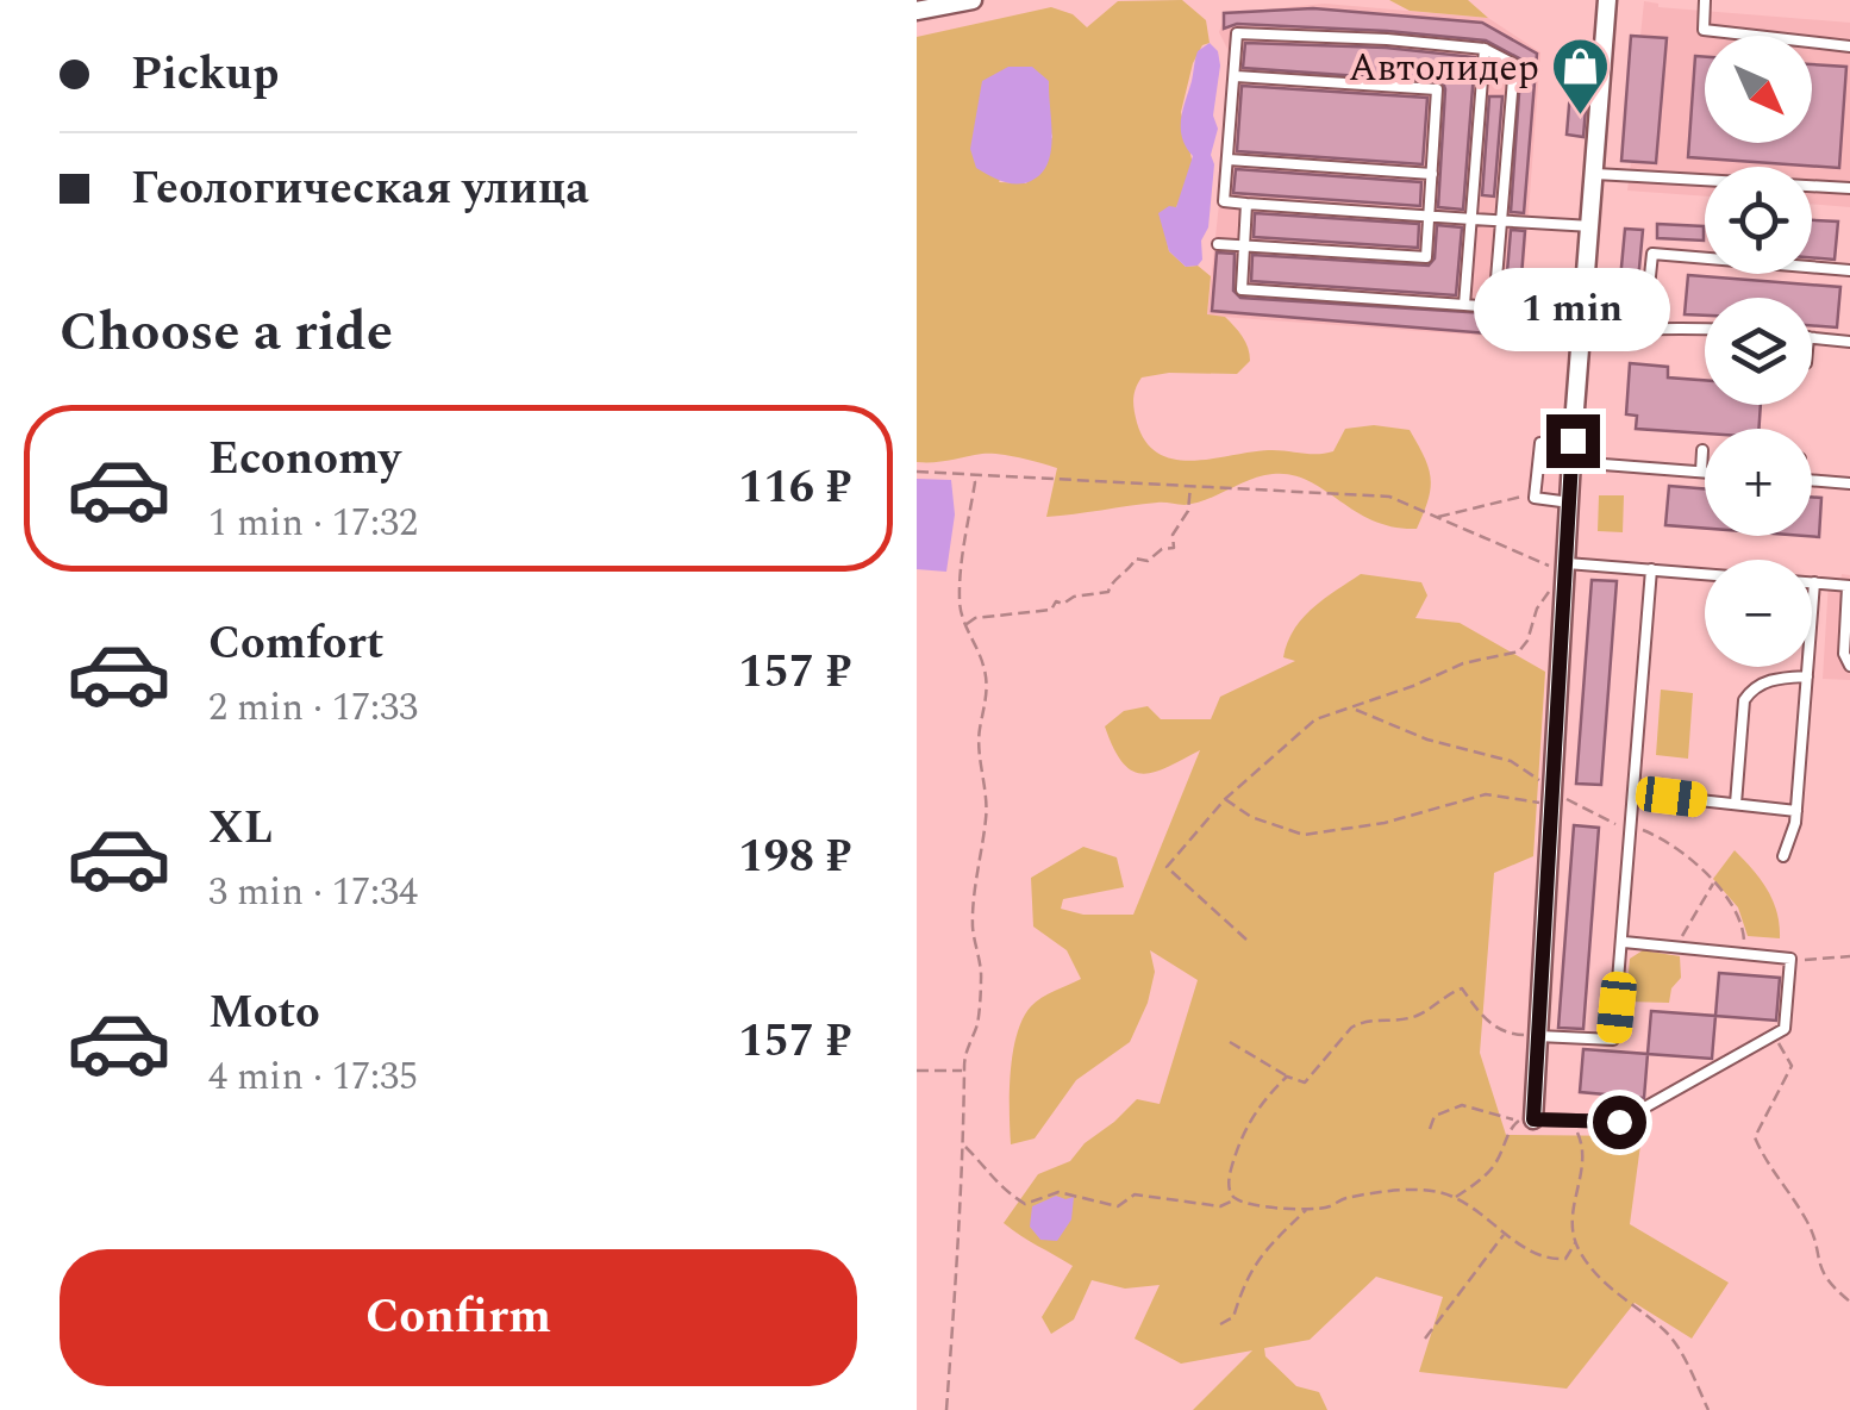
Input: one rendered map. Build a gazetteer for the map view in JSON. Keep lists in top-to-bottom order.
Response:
{
  "places": {
    "shop": ["Автолидер"]
  },
  "north": "bottom right",
  "page": {
    "banner": ["Pickup", "Геологическая улица"],
    "map_buttons": ["+", "−"],
    "heading": "Choose a ride",
    "bubble": "1 min",
    "list": [
      {
        "name": "Economy",
        "note": "1 min · 17:32",
        "value": "116 ₽"
      },
      {
        "name": "Comfort",
        "note": "2 min · 17:33",
        "value": "157 ₽"
      },
      {
        "name": "XL",
        "note": "3 min · 17:34",
        "value": "198 ₽"
      },
      {
        "name": "Moto",
        "note": "4 min · 17:35",
        "value": "157 ₽"
      }
    ],
    "buttons": "Confirm"
  }
}
